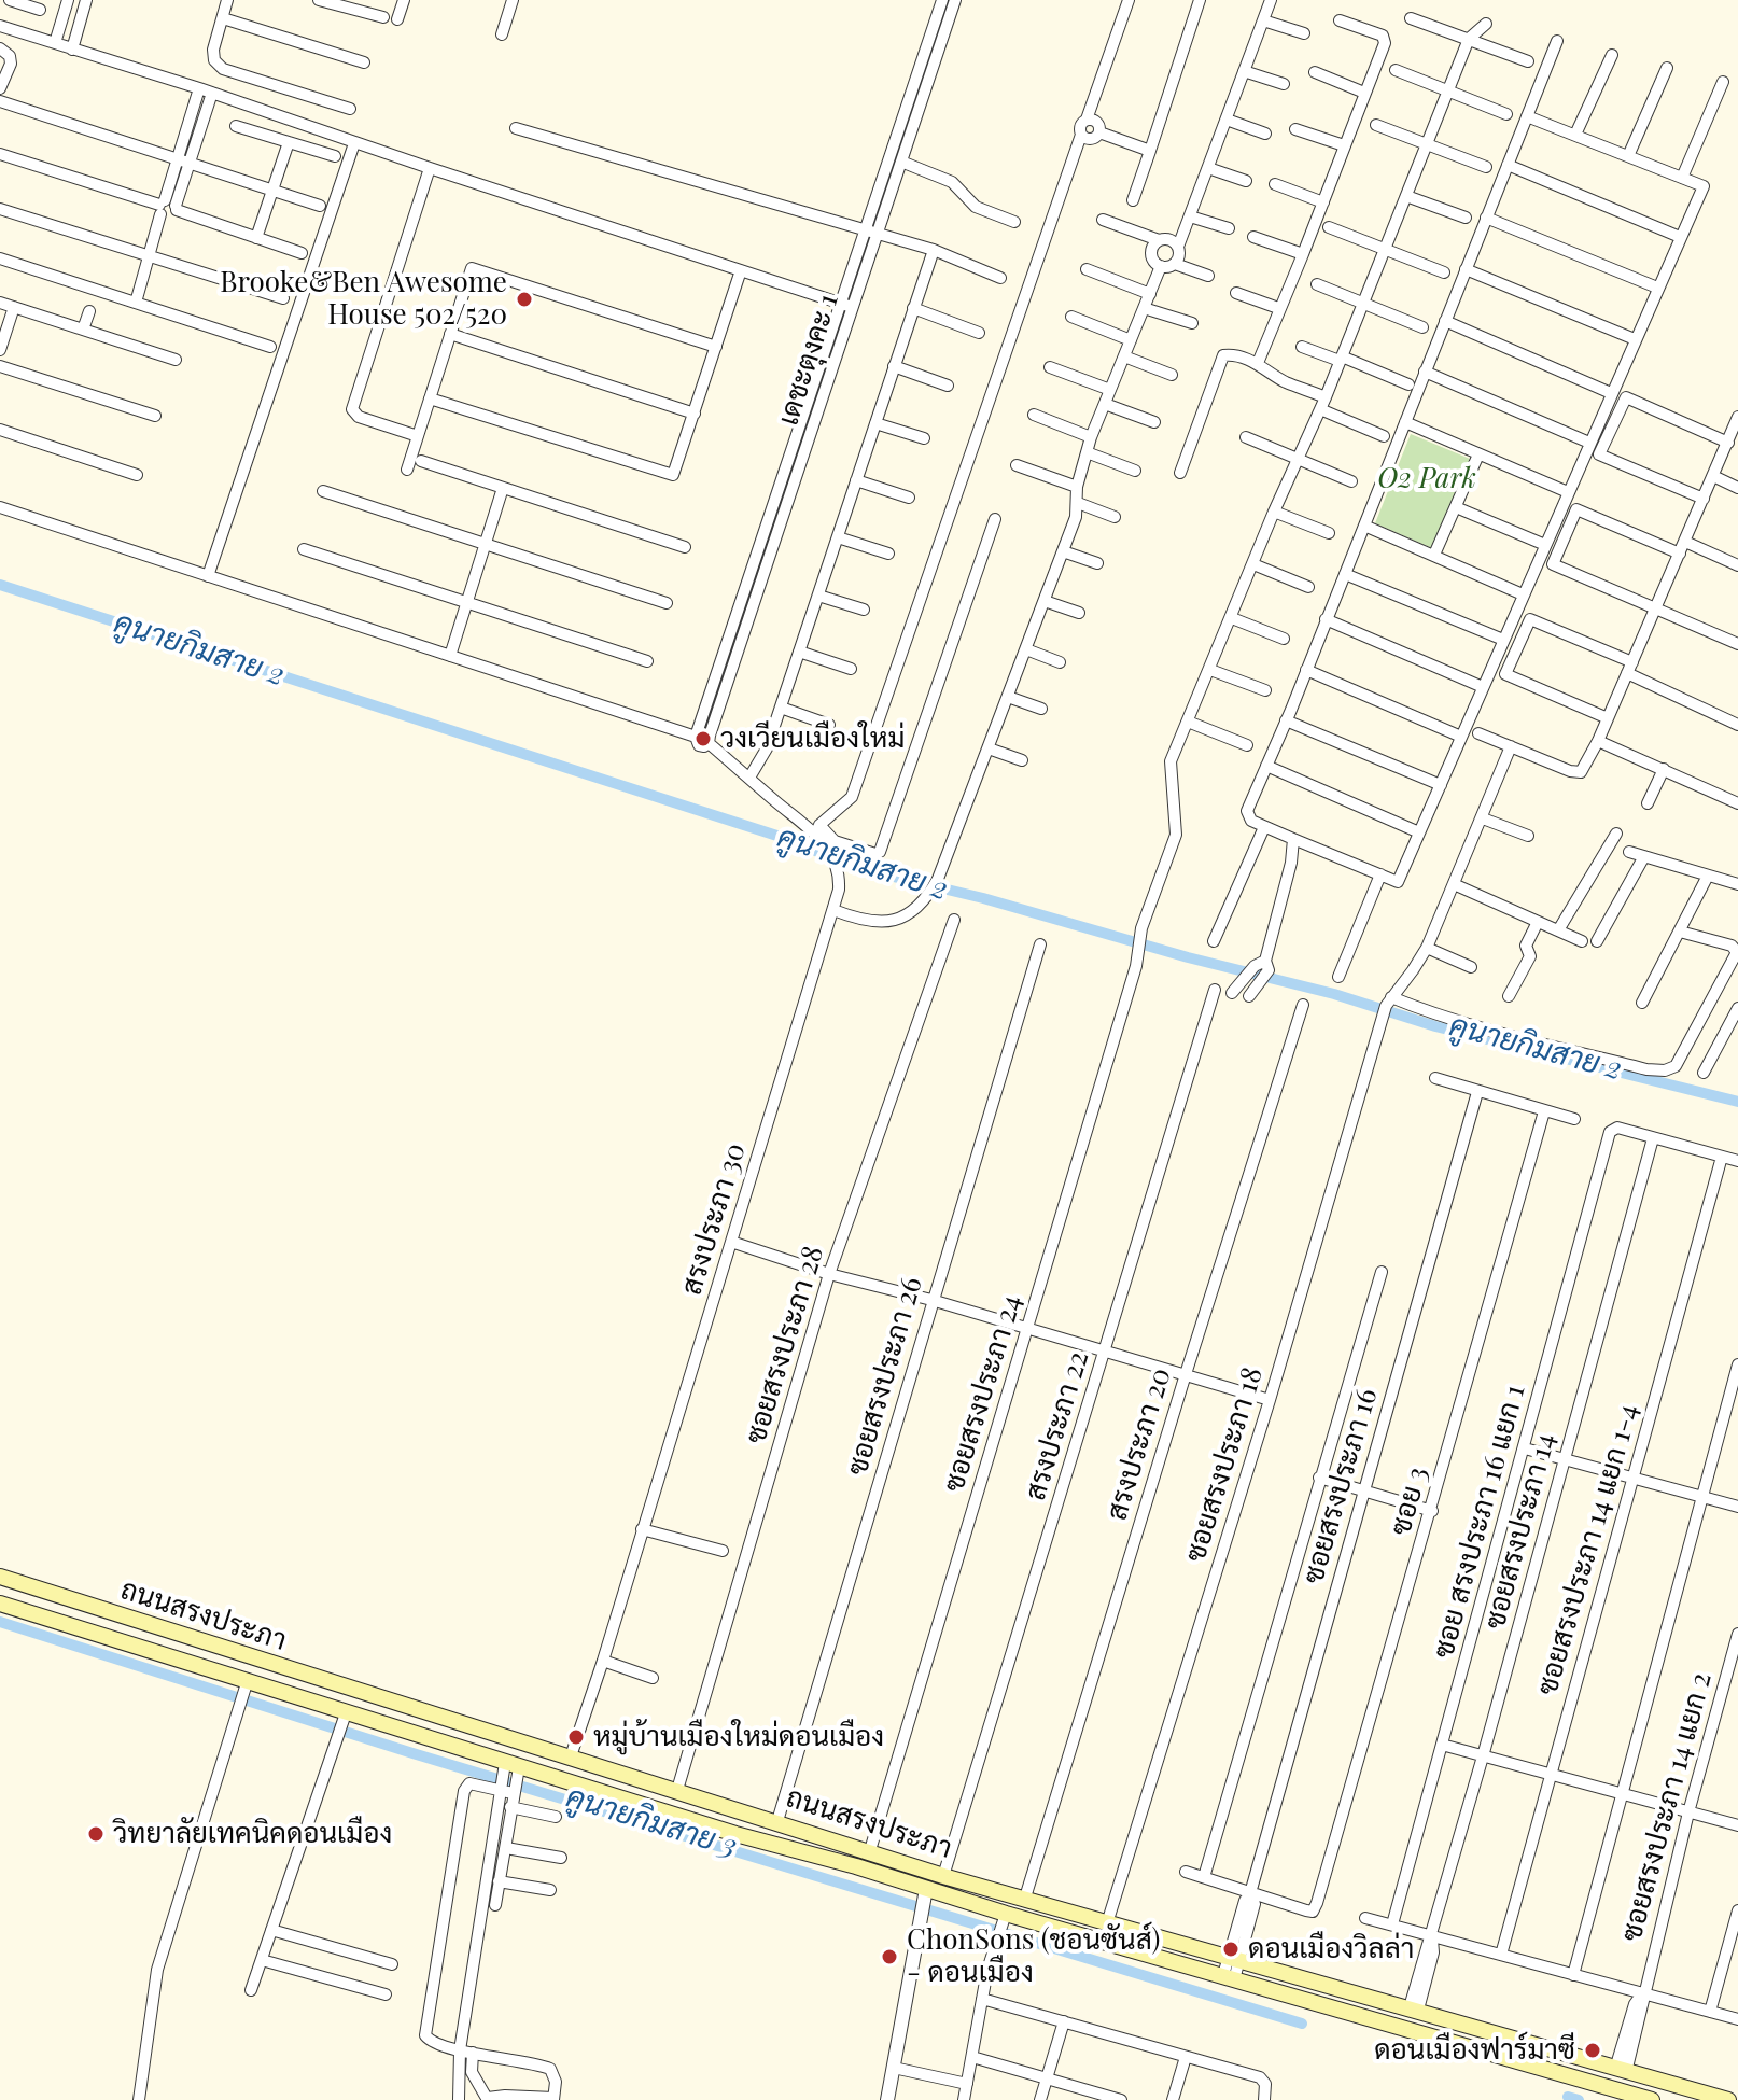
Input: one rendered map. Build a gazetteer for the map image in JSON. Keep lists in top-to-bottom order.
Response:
{
  "streets": {
    "main road": ["ถนนสรงประภา"],
    "street": [
      "เดชะตุงคะ 1",
      "สรงประภา 30",
      "ซอยสรงประภา 28",
      "ซอยสรงประภา 26",
      "ซอยสรงประภา 24",
      "สรงประภา 22",
      "สรงประภา 20",
      "ซอยสรงประภา 18",
      "ซอยสรงประภา 16",
      "ซอย 3",
      "ซอย สรงประภา 16 แยก 1",
      "ซอยสรงประภา 14",
      "ซอยสรงประภา 14 แยก 1-4",
      "ซอยสรงประภา 14 แยก 2"
    ]
  },
  "crossings": [
    ["เดชะตุงคะ 1", "สรงประภา 30"],
    ["สรงประภา 30", "ถนนสรงประภา"],
    ["ซอยสรงประภา 28", "ถนนสรงประภา"],
    ["ซอยสรงประภา 26", "ถนนสรงประภา"],
    ["ซอยสรงประภา 24", "ถนนสรงประภา"],
    ["สรงประภา 22", "ถนนสรงประภา"],
    ["สรงประภา 20", "ถนนสรงประภา"],
    ["ซอยสรงประภา 18", "ถนนสรงประภา"],
    ["ซอยสรงประภา 16", "ซอย 3"],
    ["ซอยสรงประภา 16", "ถนนสรงประภา"],
    ["ซอย สรงประภา 16 แยก 1", "ซอยสรงประภา 14"],
    ["ซอยสรงประภา 14", "ถนนสรงประภา"],
    ["ถนนสรงประภา", "ซอยสรงประภา 14 แยก 2"]
  ],
  "water": ["คูนายกิมสาย 2", "คูนายกิมสาย 3"],
  "parks": ["O2 Park"],
  "places": [
    "Brooke&Ben Awesome House 502/520",
    "วงเวียนเมืองใหม่",
    "หมู่บ้านเมืองใหม่ดอนเมือง",
    "วิทยาลัยเทคนิคดอนเมือง",
    "ดอนเมืองวิลล่า",
    "ChonSons (ชอนซันส์) - ดอนเมือง",
    "ดอนเมืองฟาร์มาซี"
  ]
}
